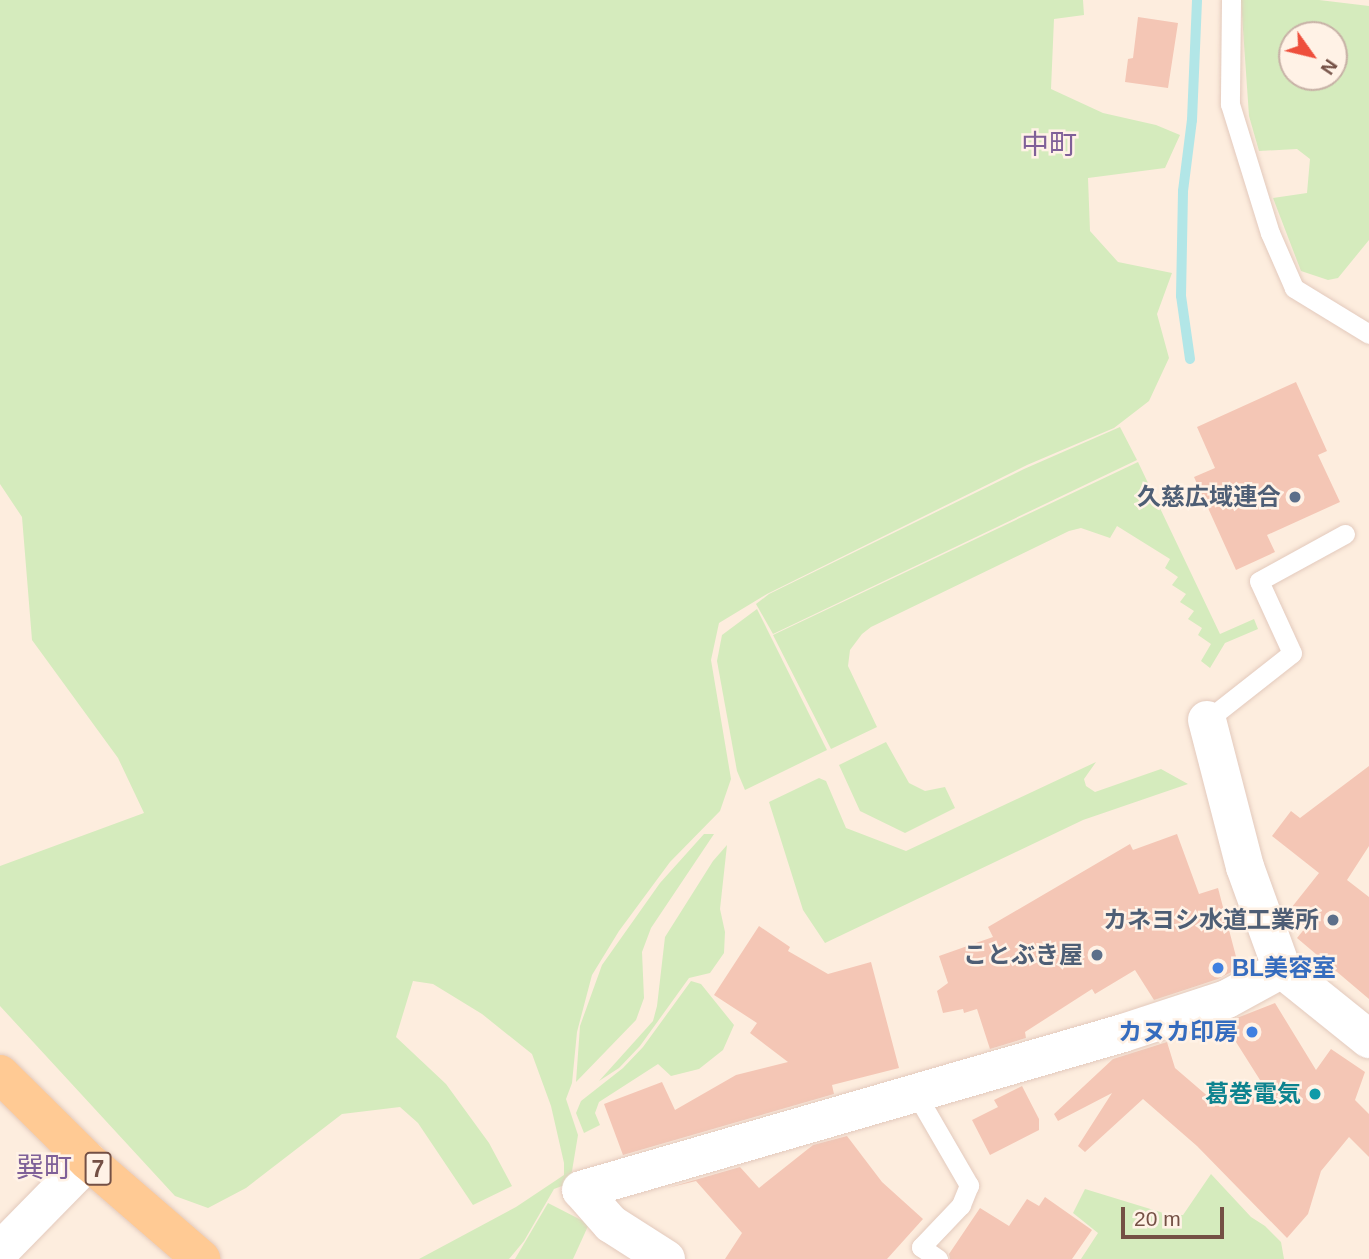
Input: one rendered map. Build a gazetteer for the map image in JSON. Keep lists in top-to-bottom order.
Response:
{
  "streets": {
    "main road": ["7"]
  },
  "districts": ["中町", "巽町"],
  "places": [
    "久慈広域連合",
    "カネヨシ水道工業所",
    "ことぶき屋",
    "BL美容室",
    "カヌカ印房",
    "葛巻電気"
  ],
  "scale_bar": "20 m",
  "north": "bottom right"
}
